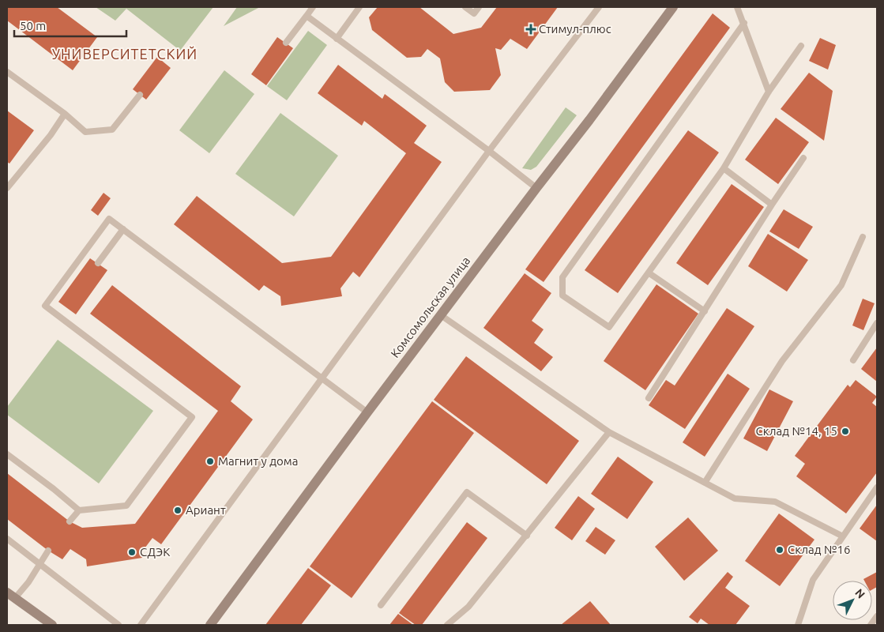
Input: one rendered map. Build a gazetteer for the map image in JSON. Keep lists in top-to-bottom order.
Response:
{
  "streets": {
    "main road": ["Комсомольская улица"]
  },
  "districts": ["УНИВЕРСИТЕТСКИЙ"],
  "places": {
    "health": ["Стимул-плюс"],
    "other": [
      "Склад №14, 15",
      "Магнит у дома",
      "Ариант",
      "Склад №16",
      "СДЭК"
    ]
  },
  "scale_bar": "50 m",
  "north": "top right"
}
